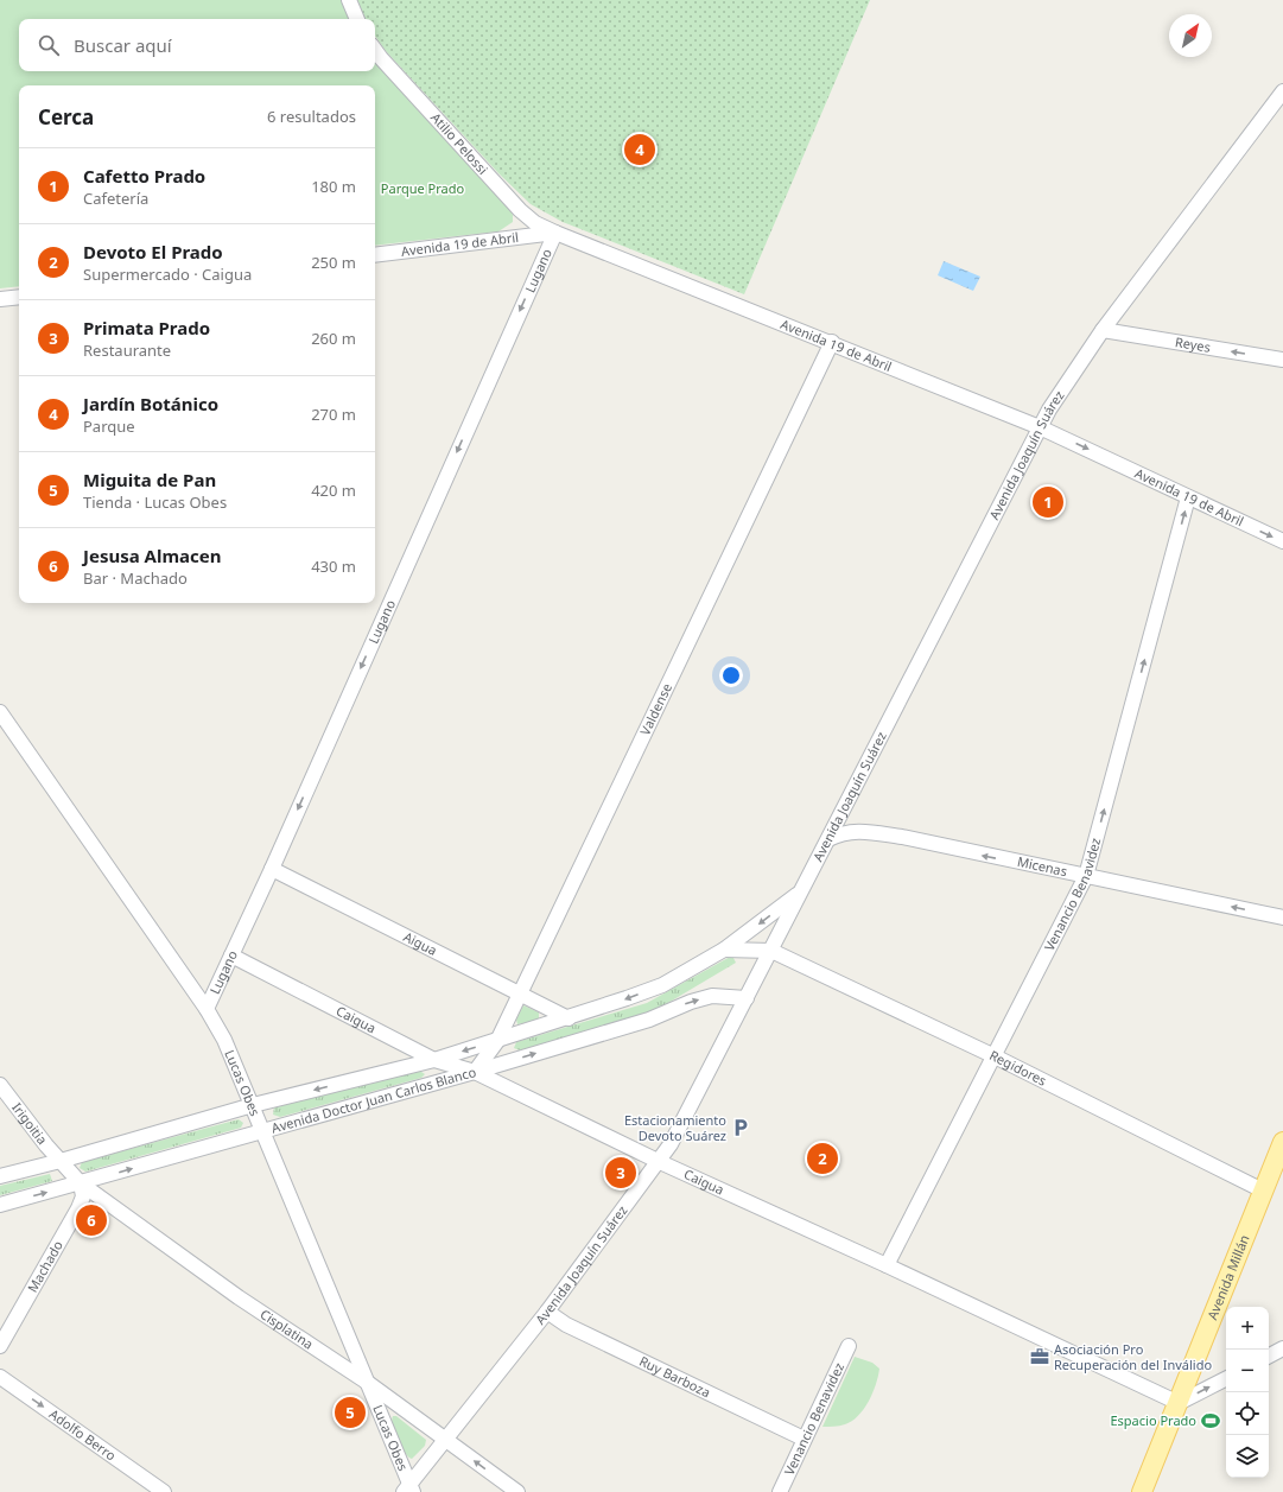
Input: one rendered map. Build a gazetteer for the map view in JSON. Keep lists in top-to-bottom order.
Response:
{
  "streets": {
    "main road": ["Avenida Millán"],
    "street": [
      "Atilio Pelossi",
      "Avenida 19 de Abril",
      "Lugano",
      "Reyes",
      "Avenida Joaquín Suárez",
      "Valdense",
      "Micenas",
      "Venancio Benavidez",
      "Aigua",
      "Caigua",
      "Regidores",
      "Lucas Obes",
      "Avenida Doctor Juan Carlos Blanco",
      "Irigoitia",
      "Machado",
      "Cisplatina",
      "Ruy Barboza",
      "Adolfo Berro"
    ]
  },
  "crossings": [
    ["Atilio Pelossi", "Avenida 19 de Abril"],
    ["Atilio Pelossi", "Lugano"],
    ["Avenida 19 de Abril", "Lugano"],
    ["Avenida 19 de Abril", "Avenida Joaquín Suárez"],
    ["Avenida 19 de Abril", "Valdense"],
    ["Avenida 19 de Abril", "Venancio Benavidez"],
    ["Lugano", "Aigua"],
    ["Lugano", "Caigua"],
    ["Lugano", "Lucas Obes"],
    ["Reyes", "Avenida Joaquín Suárez"],
    ["Avenida Joaquín Suárez", "Micenas"],
    ["Avenida Joaquín Suárez", "Caigua"],
    ["Avenida Joaquín Suárez", "Regidores"],
    ["Avenida Joaquín Suárez", "Lucas Obes"],
    ["Avenida Joaquín Suárez", "Avenida Doctor Juan Carlos Blanco"],
    ["Avenida Joaquín Suárez", "Cisplatina"],
    ["Avenida Joaquín Suárez", "Ruy Barboza"],
    ["Valdense", "Aigua"],
    ["Valdense", "Caigua"],
    ["Valdense", "Avenida Doctor Juan Carlos Blanco"],
    ["Micenas", "Venancio Benavidez"],
    ["Venancio Benavidez", "Caigua"],
    ["Venancio Benavidez", "Regidores"],
    ["Venancio Benavidez", "Ruy Barboza"],
    ["Aigua", "Avenida Doctor Juan Carlos Blanco"],
    ["Caigua", "Avenida Doctor Juan Carlos Blanco"],
    ["Caigua", "Avenida Millán"],
    ["Regidores", "Avenida Millán"],
    ["Lucas Obes", "Avenida Doctor Juan Carlos Blanco"],
    ["Lucas Obes", "Cisplatina"],
    ["Avenida Doctor Juan Carlos Blanco", "Irigoitia"],
    ["Avenida Doctor Juan Carlos Blanco", "Machado"],
    ["Avenida Doctor Juan Carlos Blanco", "Cisplatina"],
    ["Irigoitia", "Cisplatina"],
    ["Machado", "Cisplatina"]
  ],
  "one_way": [
    "Lugano",
    "Reyes",
    "Micenas",
    "Venancio Benavidez",
    "Adolfo Berro"
  ],
  "parks": ["Parque Prado"],
  "places": {
    "parking": ["Estacionamiento Devoto Suárez"],
    "office": ["Asociación Pro Recuperación del Inválido"],
    "sports": ["Espacio Prado"]
  },
  "north": "top right",
  "page": {
    "search": "Buscar aquí",
    "heading": ["Cerca", "6 resultados"],
    "pins": [
      "4",
      "1",
      "2",
      "3",
      "6",
      "5"
    ],
    "list": [
      {
        "mark": "1",
        "name": "Cafetto Prado",
        "note": "Cafetería",
        "value": "180 m"
      },
      {
        "mark": "2",
        "name": "Devoto El Prado",
        "note": "Supermercado · Caigua",
        "value": "250 m"
      },
      {
        "mark": "3",
        "name": "Primata Prado",
        "note": "Restaurante",
        "value": "260 m"
      },
      {
        "mark": "4",
        "name": "Jardín Botánico",
        "note": "Parque",
        "value": "270 m"
      },
      {
        "mark": "5",
        "name": "Miguita de Pan",
        "note": "Tienda · Lucas Obes",
        "value": "420 m"
      },
      {
        "mark": "6",
        "name": "Jesusa Almacen",
        "note": "Bar · Machado",
        "value": "430 m"
      }
    ],
    "map_buttons": ["+", "−"]
  }
}
